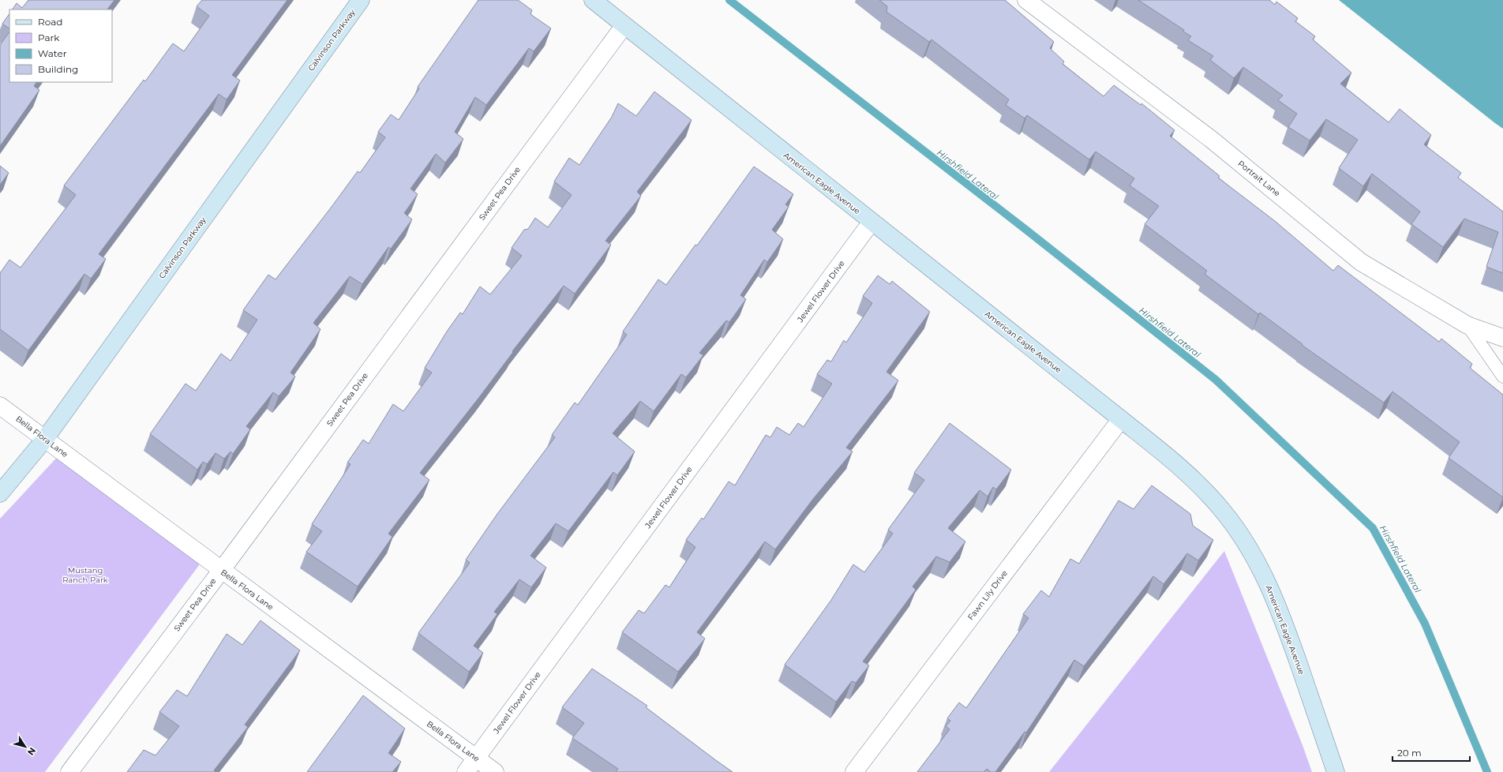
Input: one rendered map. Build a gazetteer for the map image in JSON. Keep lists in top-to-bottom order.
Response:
{
  "streets": {
    "street": [
      "Calvinson Parkway",
      "Portrait Lane",
      "American Eagle Avenue",
      "Sweet Pea Drive",
      "Jewel Flower Drive",
      "Bella Flora Lane",
      "Fawn Lily Drive"
    ]
  },
  "crossings": [
    ["Calvinson Parkway", "Bella Flora Lane"],
    ["American Eagle Avenue", "Sweet Pea Drive"],
    ["American Eagle Avenue", "Jewel Flower Drive"],
    ["American Eagle Avenue", "Fawn Lily Drive"],
    ["Sweet Pea Drive", "Bella Flora Lane"],
    ["Jewel Flower Drive", "Bella Flora Lane"]
  ],
  "water": ["Hirshfield Lateral"],
  "parks": ["Mustang Ranch Park"],
  "legend": [
    "Road",
    "Park",
    "Water",
    "Building"
  ],
  "scale_bar": "20 m",
  "north": "bottom right"
}
